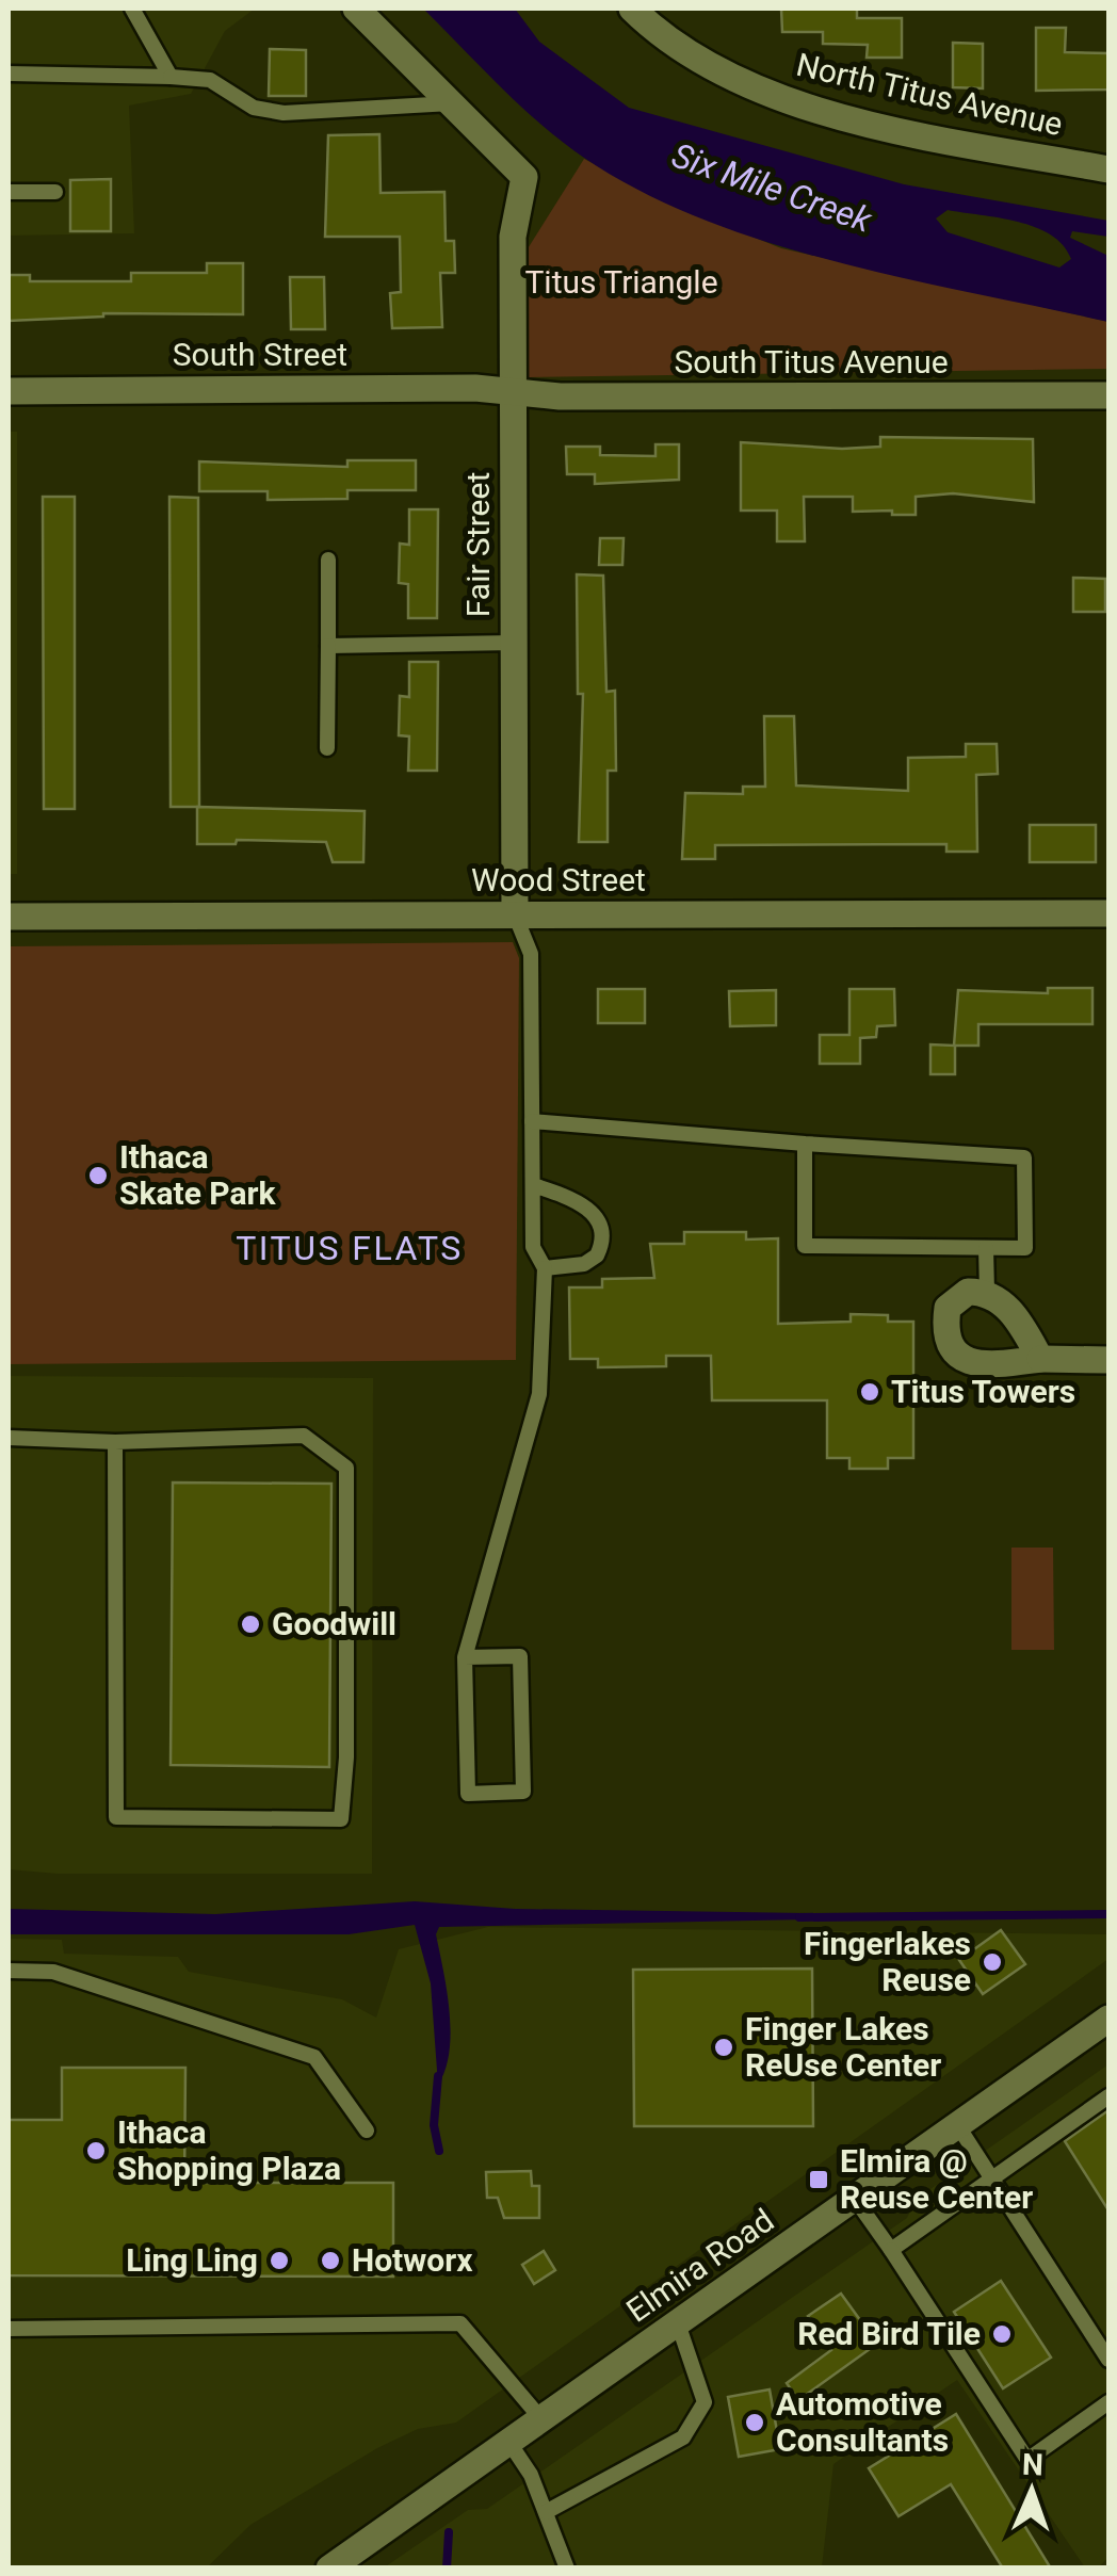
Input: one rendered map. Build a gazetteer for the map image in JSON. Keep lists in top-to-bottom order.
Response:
{
  "streets": {
    "street": [
      "North Titus Avenue",
      "South Street",
      "South Titus Avenue",
      "Fair Street",
      "Wood Street",
      "Elmira Road"
    ]
  },
  "crossings": [
    ["South Street", "South Titus Avenue"],
    ["South Street", "Fair Street"],
    ["South Titus Avenue", "Fair Street"],
    ["Fair Street", "Wood Street"]
  ],
  "districts": ["TITUS FLATS"],
  "water": ["Six Mile Creek"],
  "parks": ["Titus Triangle"],
  "places": {
    "other": [
      "Ithaca Skate Park",
      "Titus Towers",
      "Goodwill",
      "Fingerlakes Reuse",
      "Finger Lakes ReUse Center",
      "Ithaca Shopping Plaza",
      "Ling Ling",
      "Hotworx",
      "Red Bird Tile",
      "Automotive Consultants"
    ],
    "transit": ["Elmira @ Reuse Center"]
  },
  "north": "top"
}
